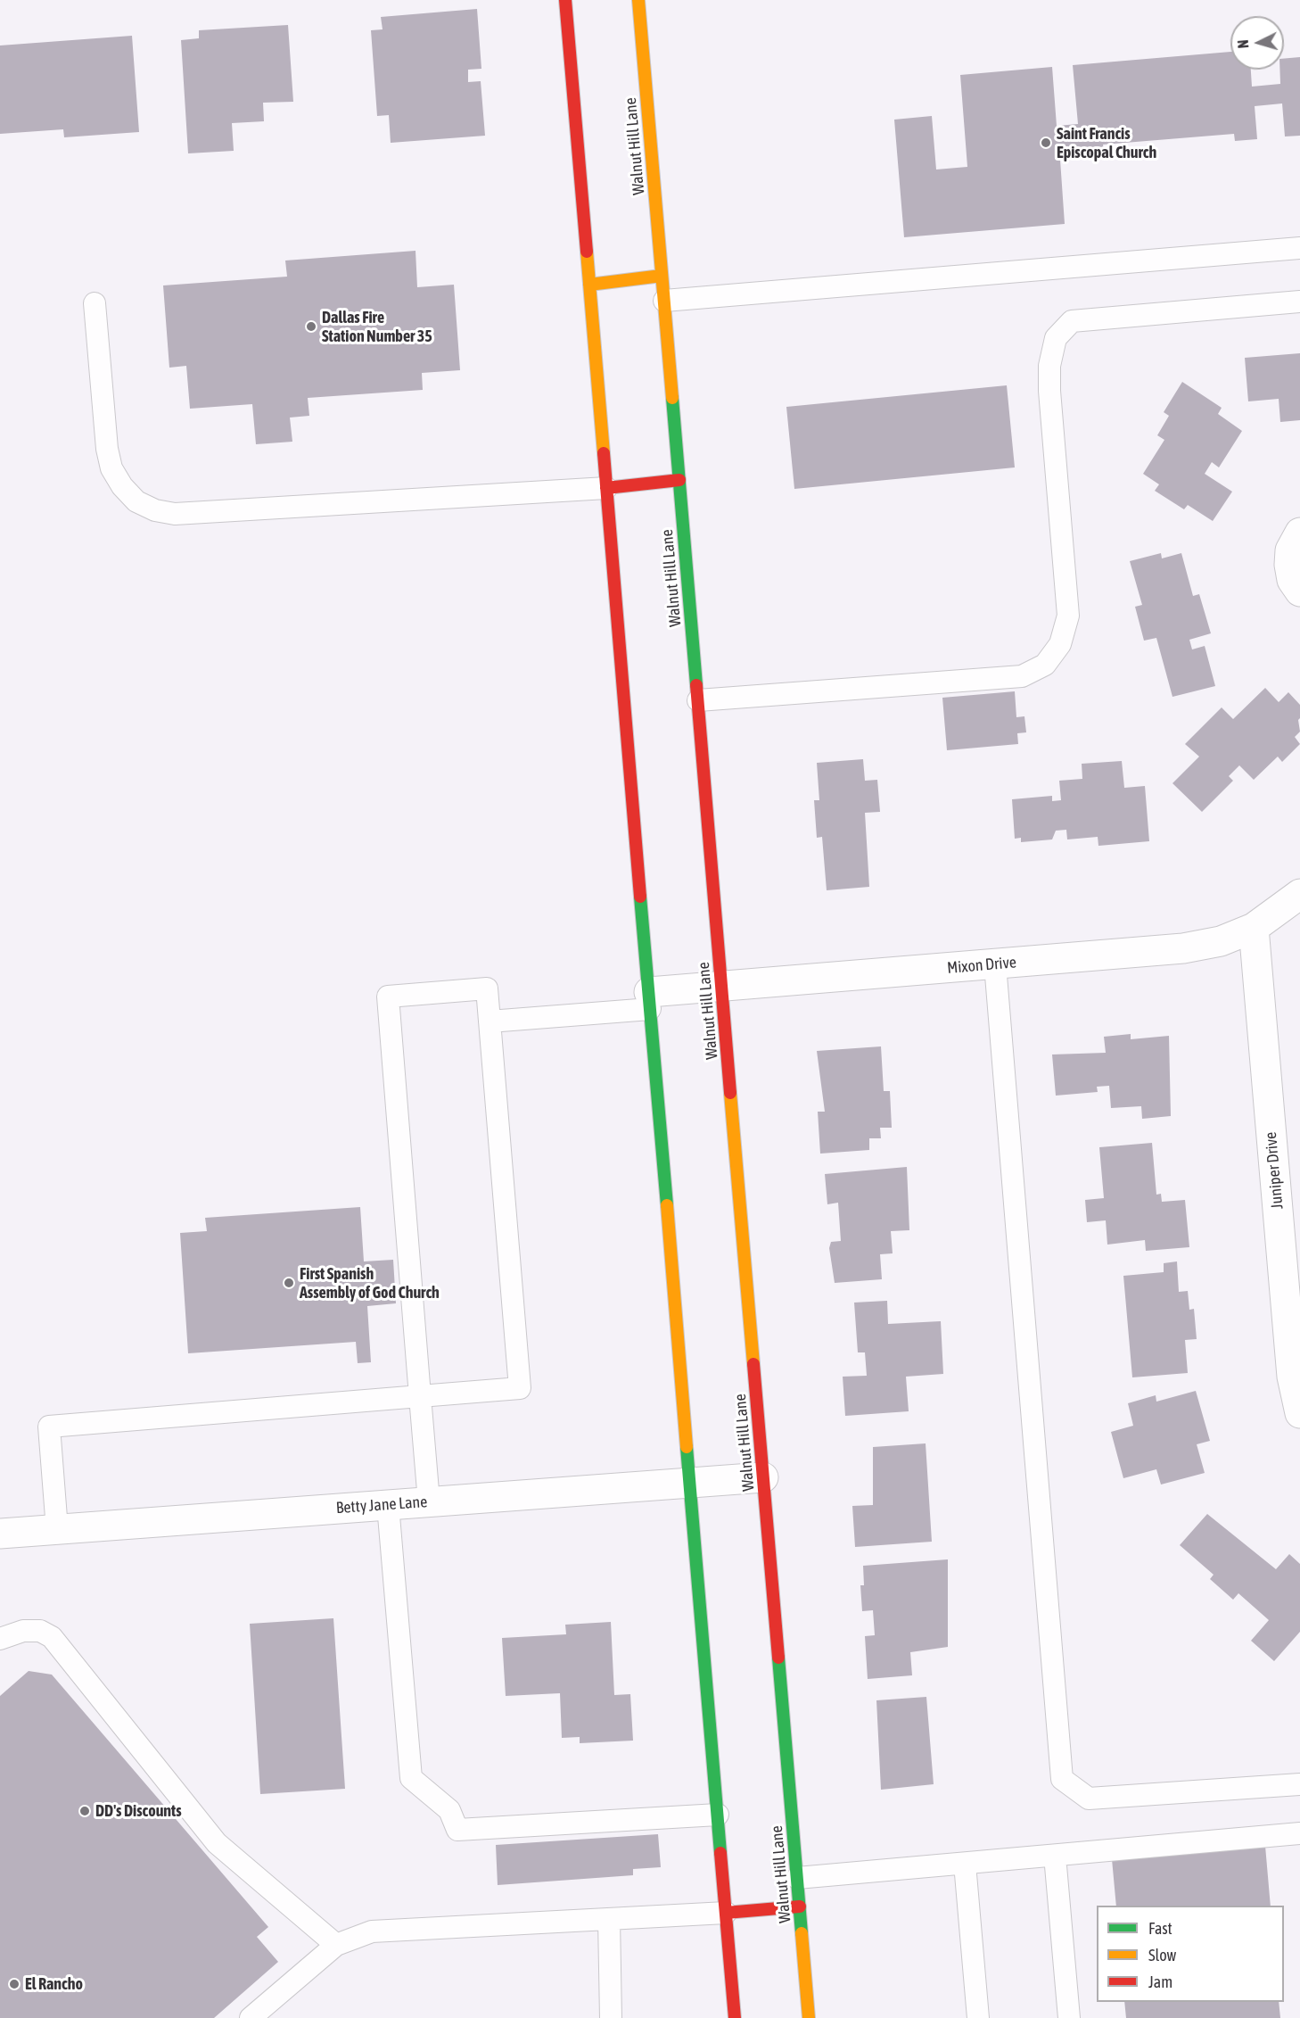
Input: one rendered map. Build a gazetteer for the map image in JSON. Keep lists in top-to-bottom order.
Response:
{
  "streets": {
    "main road": ["Walnut Hill Lane"],
    "street": ["Mixon Drive", "Juniper Drive", "Betty Jane Lane"]
  },
  "crossings": [
    ["Walnut Hill Lane", "Mixon Drive"],
    ["Walnut Hill Lane", "Betty Jane Lane"],
    ["Mixon Drive", "Juniper Drive"]
  ],
  "places": [
    "Saint Francis Episcopal Church",
    "Dallas Fire Station Number 35",
    "First Spanish Assembly of God Church",
    "DD's Discounts",
    "El Rancho"
  ],
  "legend": ["Fast", "Slow", "Jam"],
  "north": "left"
}
